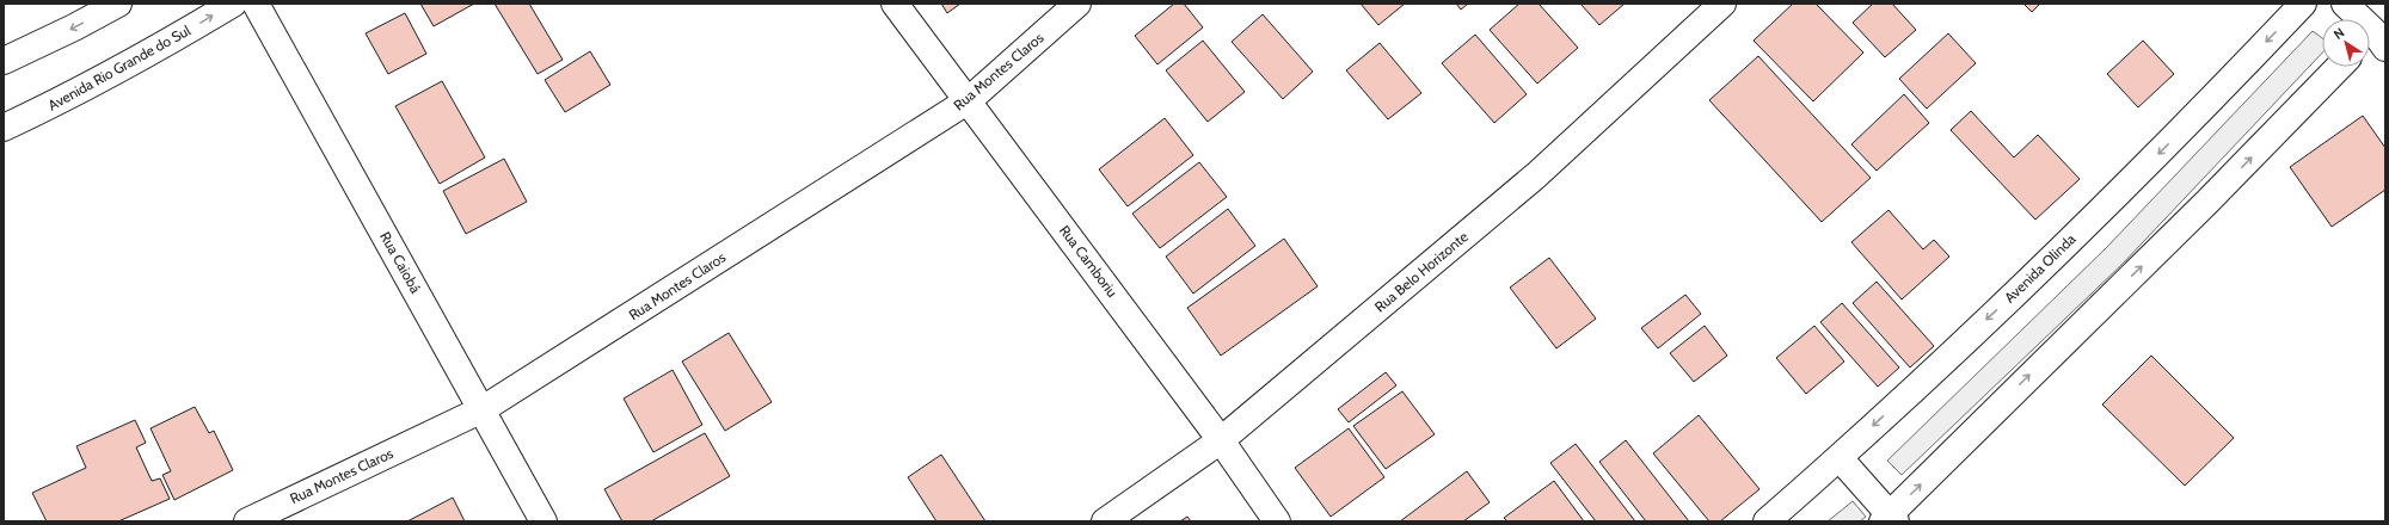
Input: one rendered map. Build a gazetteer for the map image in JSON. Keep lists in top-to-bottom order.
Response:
{
  "streets": {
    "street": [
      "Avenida Rio Grande do Sul",
      "Rua Montes Claros",
      "Rua Camboriu",
      "Rua Caiobá",
      "Avenida Olinda",
      "Rua Belo Horizonte"
    ]
  },
  "crossings": [
    ["Rua Montes Claros", "Rua Camboriu"],
    ["Rua Montes Claros", "Rua Caiobá"],
    ["Rua Camboriu", "Rua Belo Horizonte"]
  ],
  "north": "top left"
}
